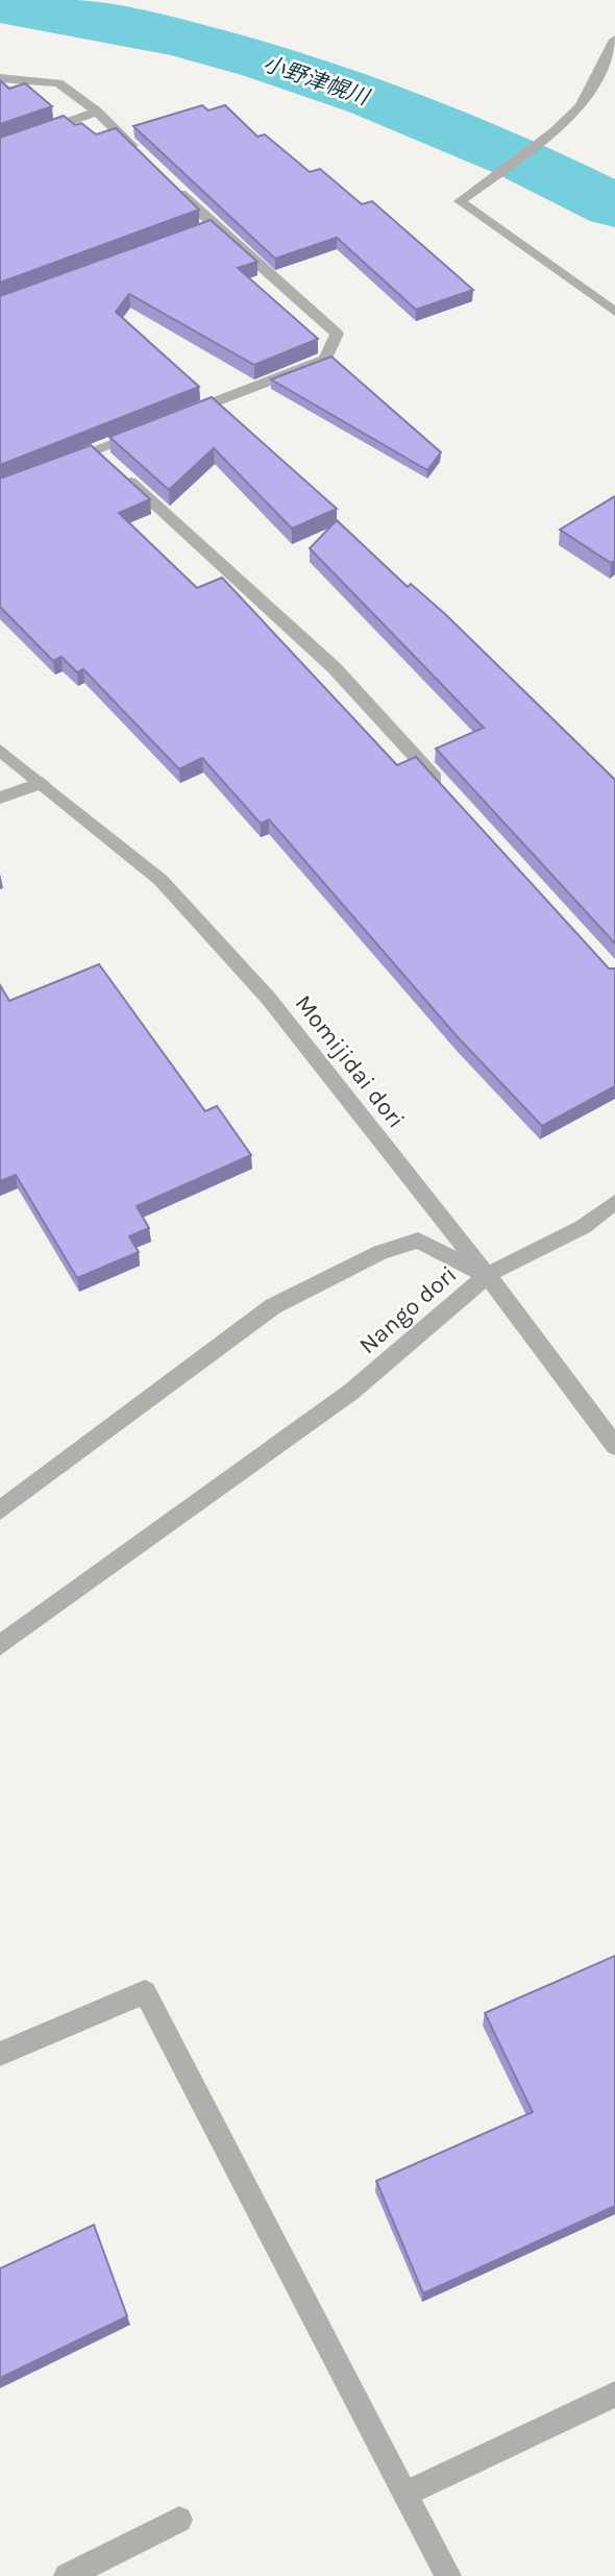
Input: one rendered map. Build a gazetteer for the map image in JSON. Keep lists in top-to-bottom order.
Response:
{
  "streets": {
    "street": ["Momijidai dori", "Nango dori"]
  },
  "crossings": [
    ["Momijidai dori", "Nango dori"]
  ],
  "water": ["小野津幌川"]
}
